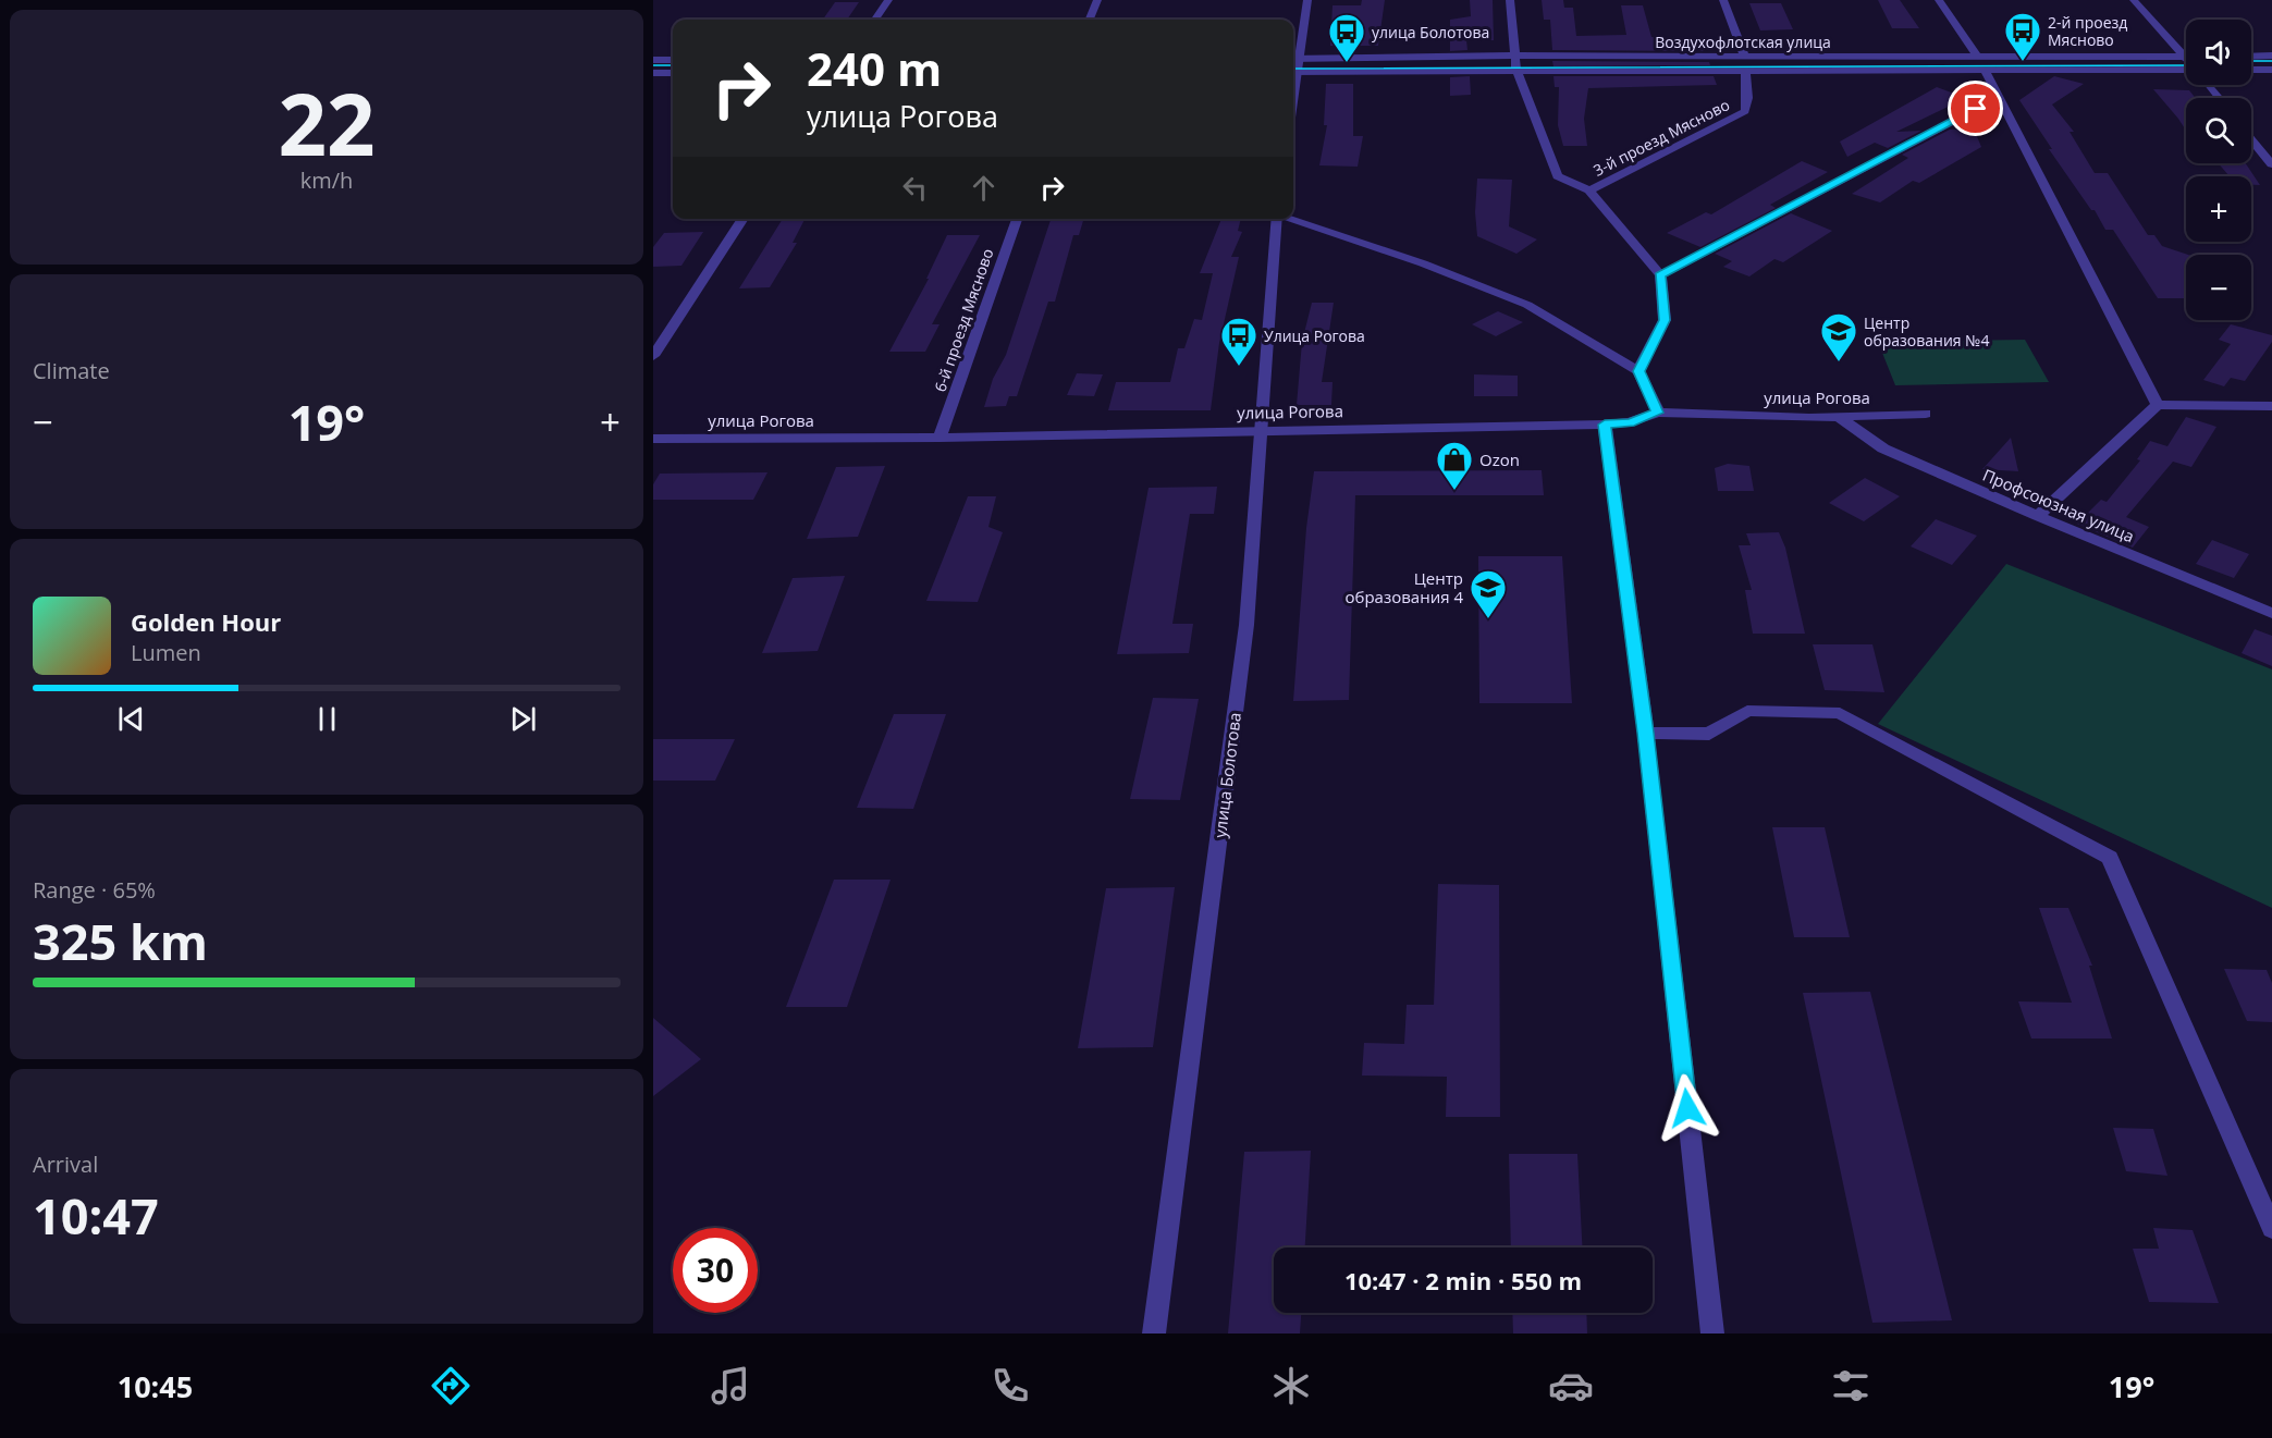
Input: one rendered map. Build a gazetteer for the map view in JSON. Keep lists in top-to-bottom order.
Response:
{
  "streets": {
    "street": [
      "Воздухофлотская улица",
      "3-й проезд Мясново",
      "6-й проезд Мясново",
      "улица Рогова",
      "Профсоюзная улица",
      "улица Болотова"
    ]
  },
  "crossings": [
    ["Воздухофлотская улица", "3-й проезд Мясново"],
    ["6-й проезд Мясново", "улица Рогова"],
    ["улица Рогова", "Профсоюзная улица"],
    ["улица Рогова", "улица Болотова"]
  ],
  "places": {
    "bus stop": ["2-й проезд Мясново", "улица Болотова", "Улица Рогова"],
    "school or university": ["Центр образования №4", "Центр образования 4"],
    "shop": ["Ozon"]
  },
  "page": {
    "tile": [
      ["22", "km/h"],
      "Climate",
      ["Range · 65%", "325 km"],
      ["Arrival", "10:47"]
    ],
    "map_buttons": ["+", "−"],
    "turn": ["240 m", "улица Рогова"],
    "heat": ["−", "19°", "+"],
    "song": ["Golden Hour", "Lumen"],
    "limit": "30",
    "trip": "10:47 · 2 min · 550 m",
    "tabs": ["10:45", "19°"]
  }
}
